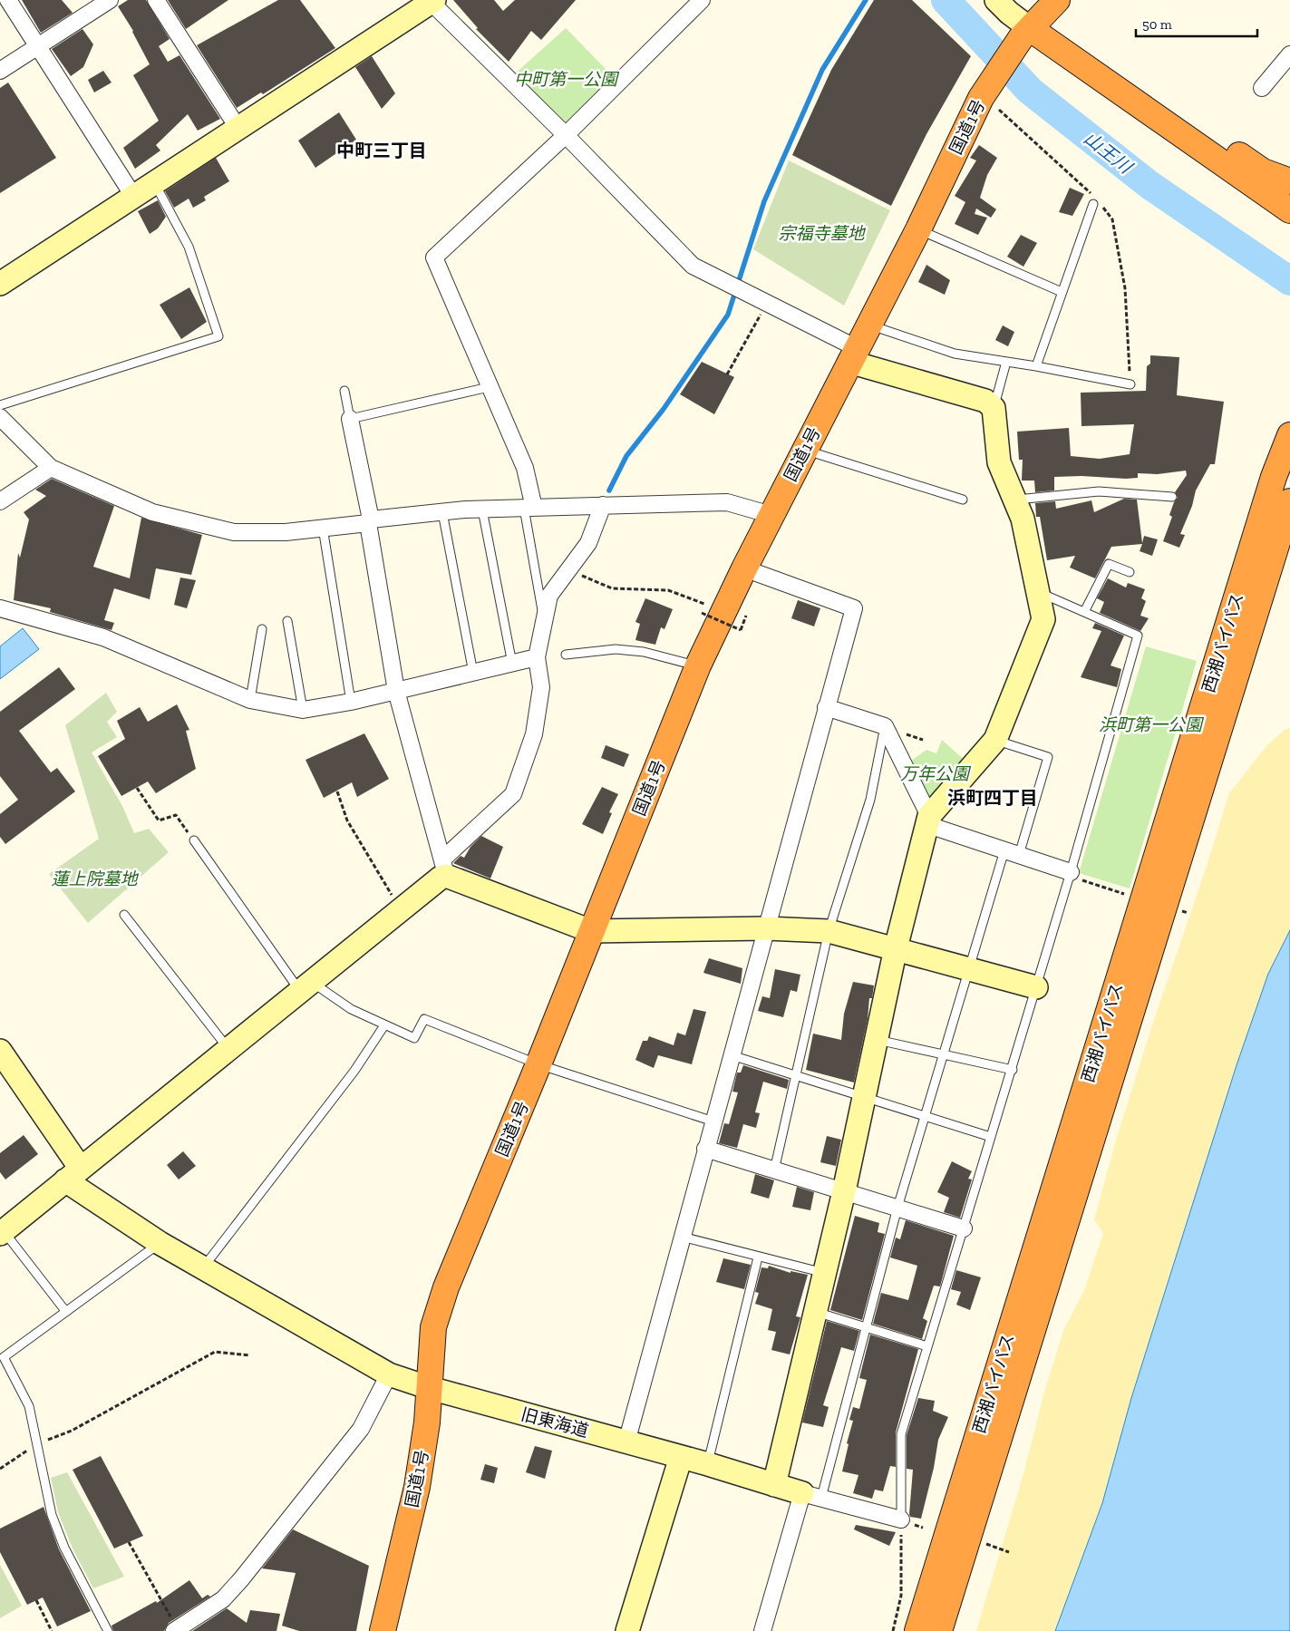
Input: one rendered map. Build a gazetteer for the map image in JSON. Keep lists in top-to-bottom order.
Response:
{
  "streets": {
    "highway": ["国道1号", "西湘バイパス"],
    "street": ["旧東海道"]
  },
  "crossings": [
    ["国道1号", "旧東海道"]
  ],
  "districts": ["中町三丁目", "浜町四丁目"],
  "water": ["山王川"],
  "parks": [
    "中町第一公園",
    "宗福寺墓地",
    "浜町第一公園",
    "万年公園",
    "蓮上院墓地"
  ],
  "scale_bar": "50 m"
}
